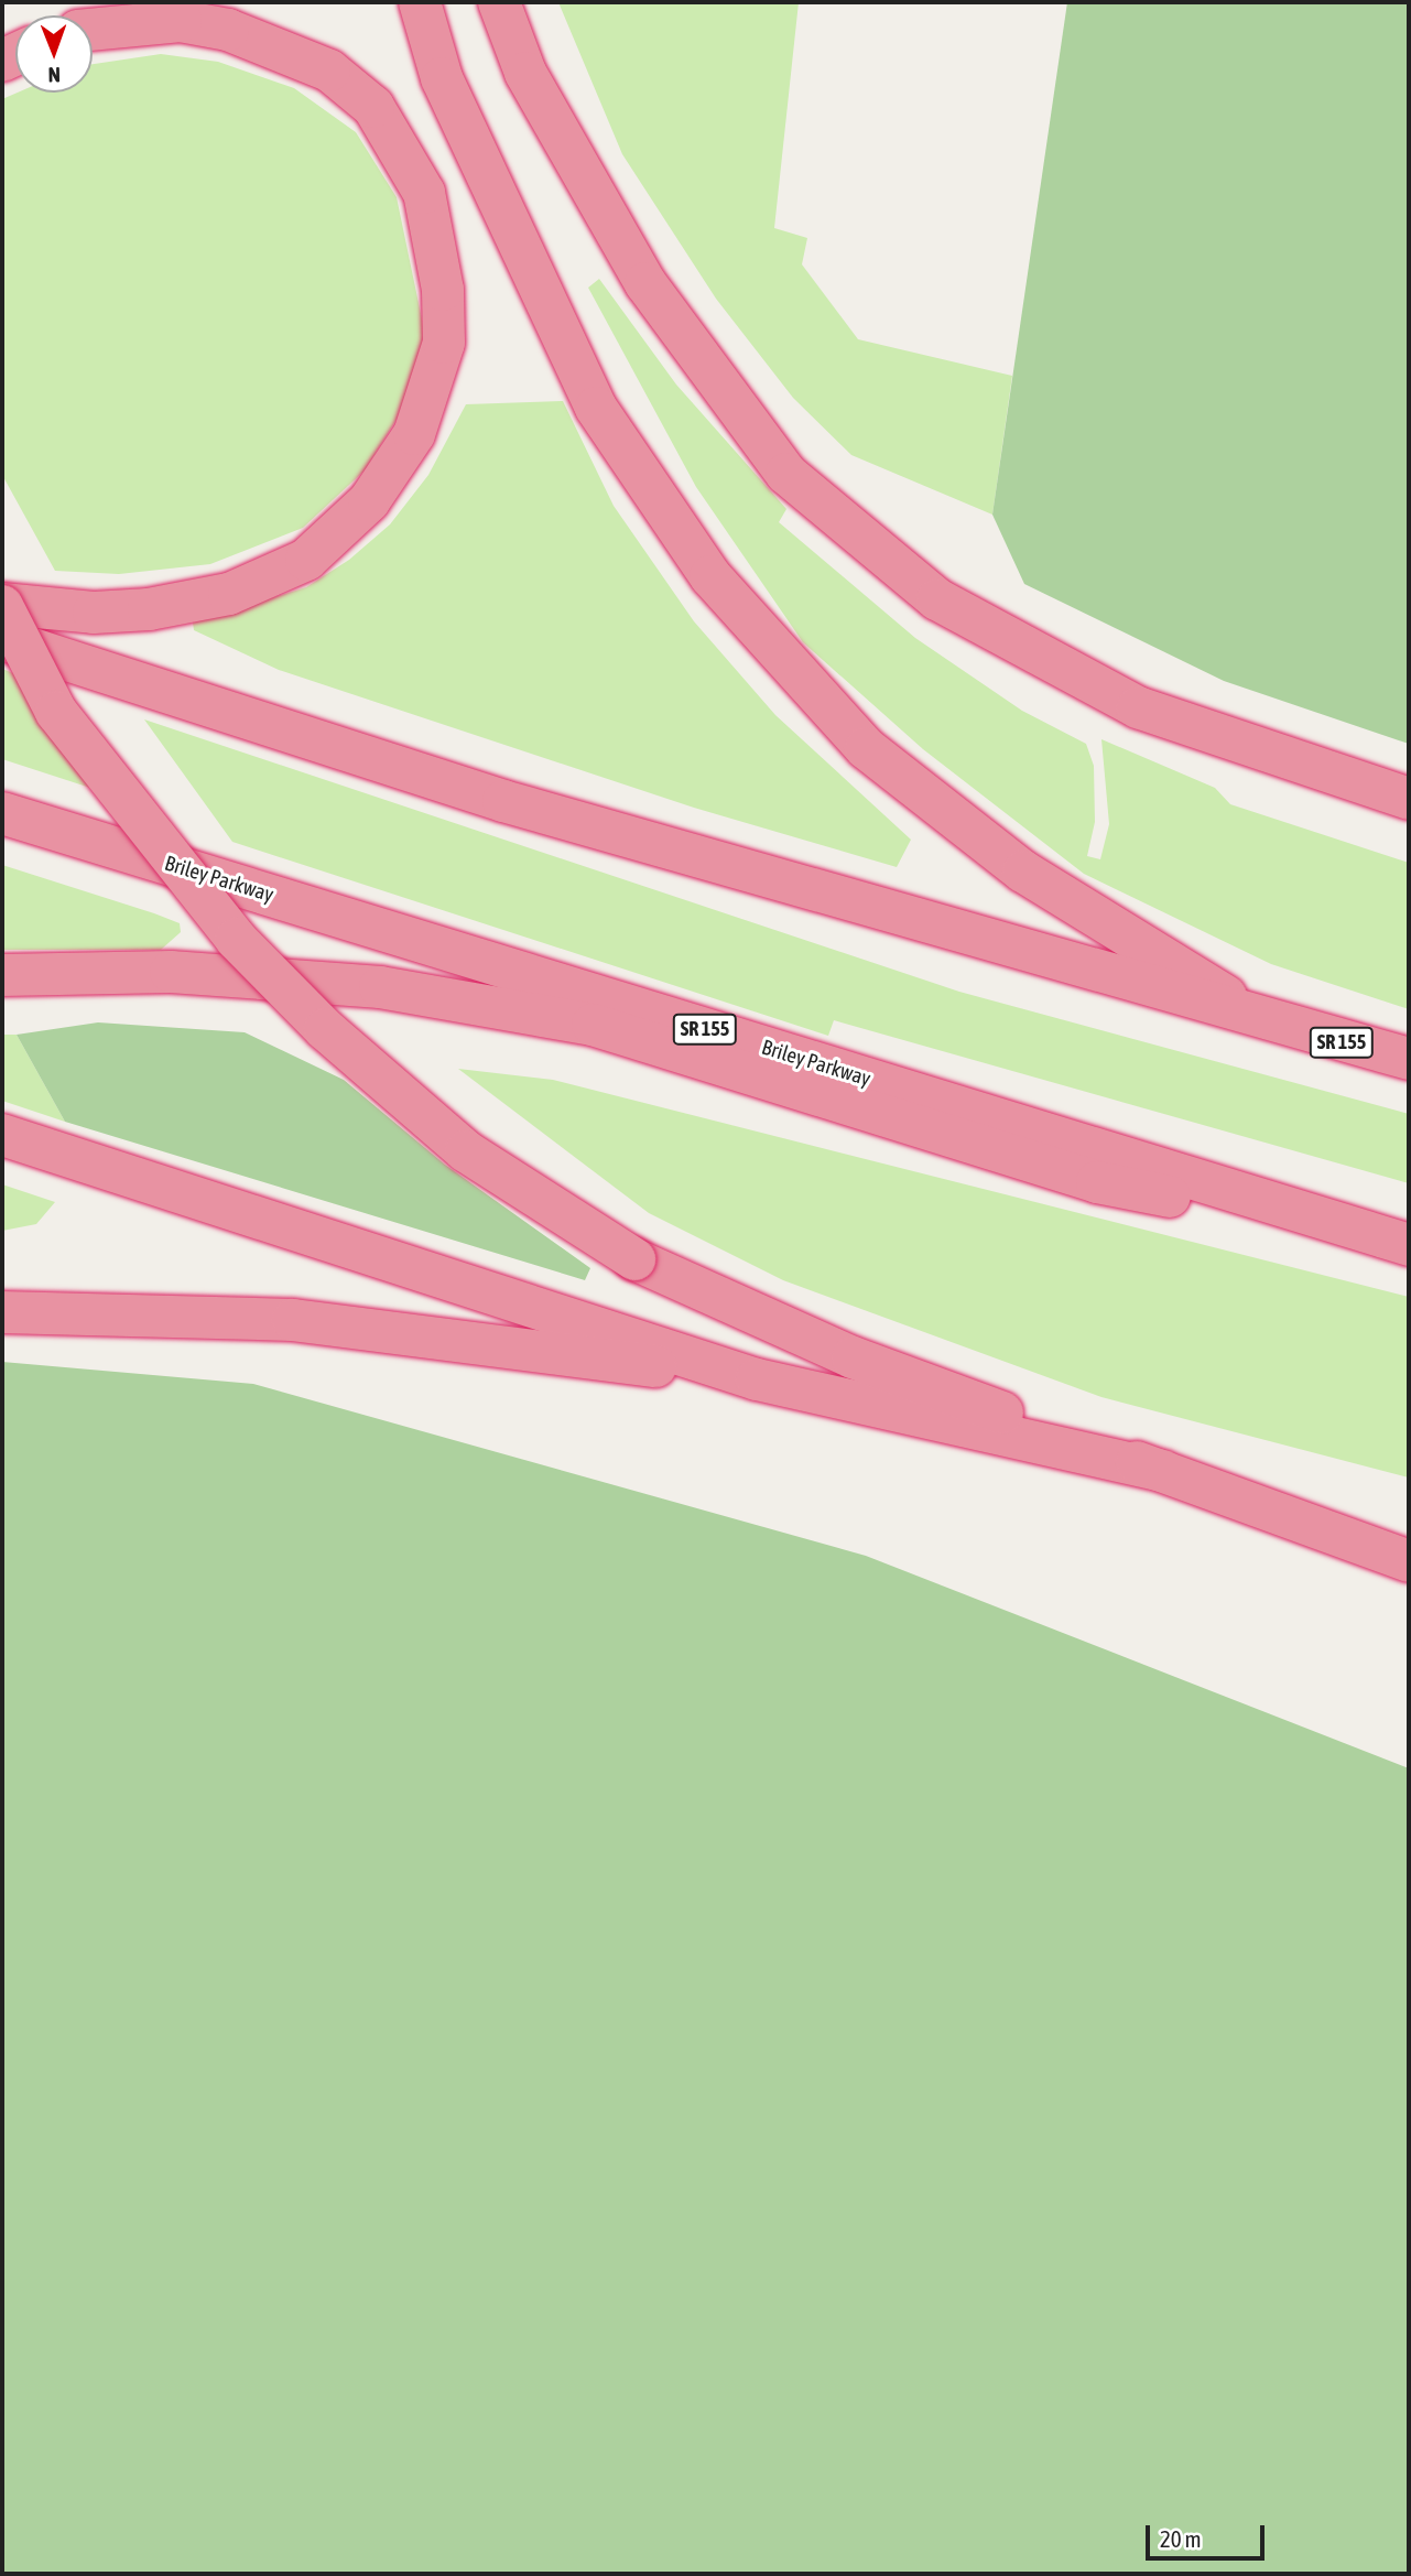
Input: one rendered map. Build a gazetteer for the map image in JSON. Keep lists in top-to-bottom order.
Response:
{
  "streets": {
    "highway": ["Briley Parkway", "SR 155"]
  },
  "scale_bar": "20 m",
  "north": "bottom"
}
